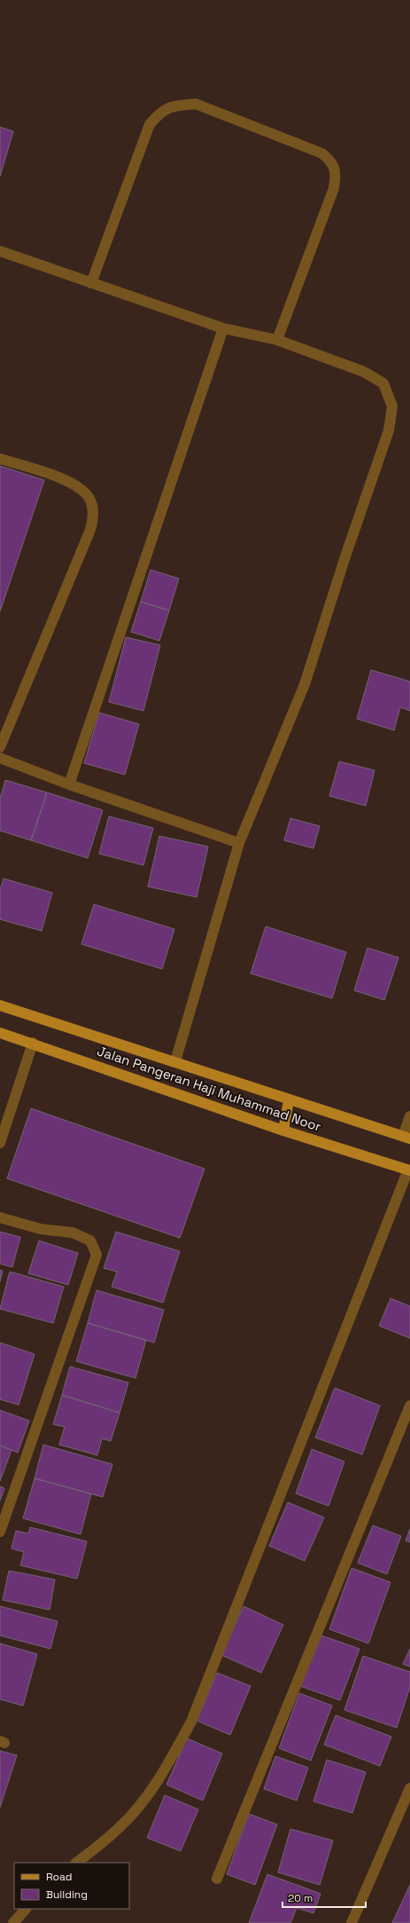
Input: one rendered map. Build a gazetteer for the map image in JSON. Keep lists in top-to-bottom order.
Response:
{
  "streets": {
    "main road": ["Jalan Pangeran Haji Muhammad Noor"]
  },
  "legend": ["Road", "Building"],
  "scale_bar": "20 m"
}
